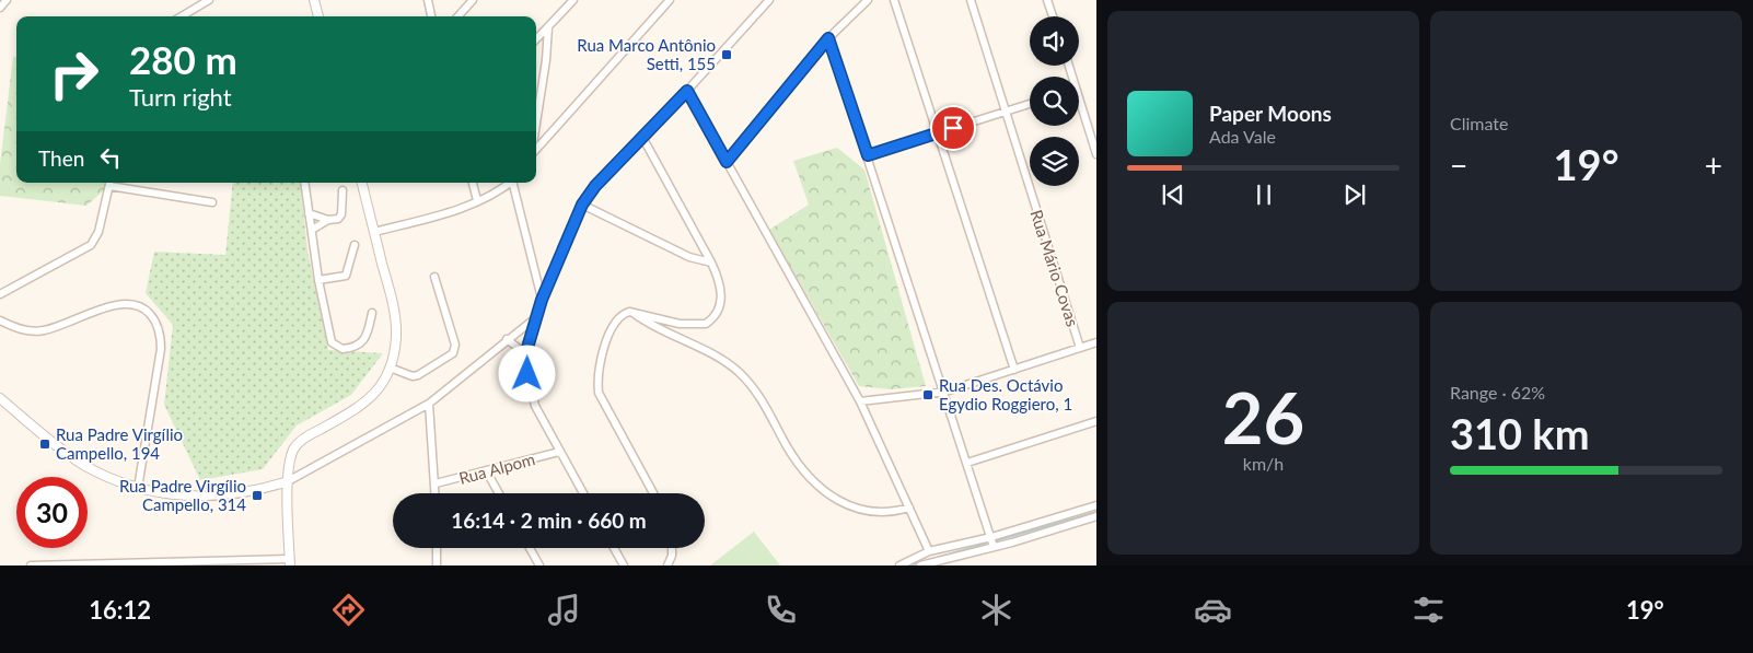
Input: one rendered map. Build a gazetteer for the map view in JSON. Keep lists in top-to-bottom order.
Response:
{
  "streets": {
    "street": ["Rua Mário Covas", "Rua Alpom"]
  },
  "places": {
    "transit": [
      "Rua Marco Antônio Setti, 155",
      "Rua Des. Octávio Egydio Roggiero, 1",
      "Rua Padre Virgílio Campello, 194",
      "Rua Padre Virgílio Campello, 314"
    ]
  },
  "page": {
    "tile": [
      "Climate",
      ["26", "km/h"],
      ["Range · 62%", "310 km"]
    ],
    "turn": ["280 m", "Turn right"],
    "song": ["Paper Moons", "Ada Vale"],
    "then": "Then",
    "heat": ["−", "19°", "+"],
    "limit": "30",
    "trip": "16:14 · 2 min · 660 m",
    "tabs": ["16:12", "19°"]
  }
}
